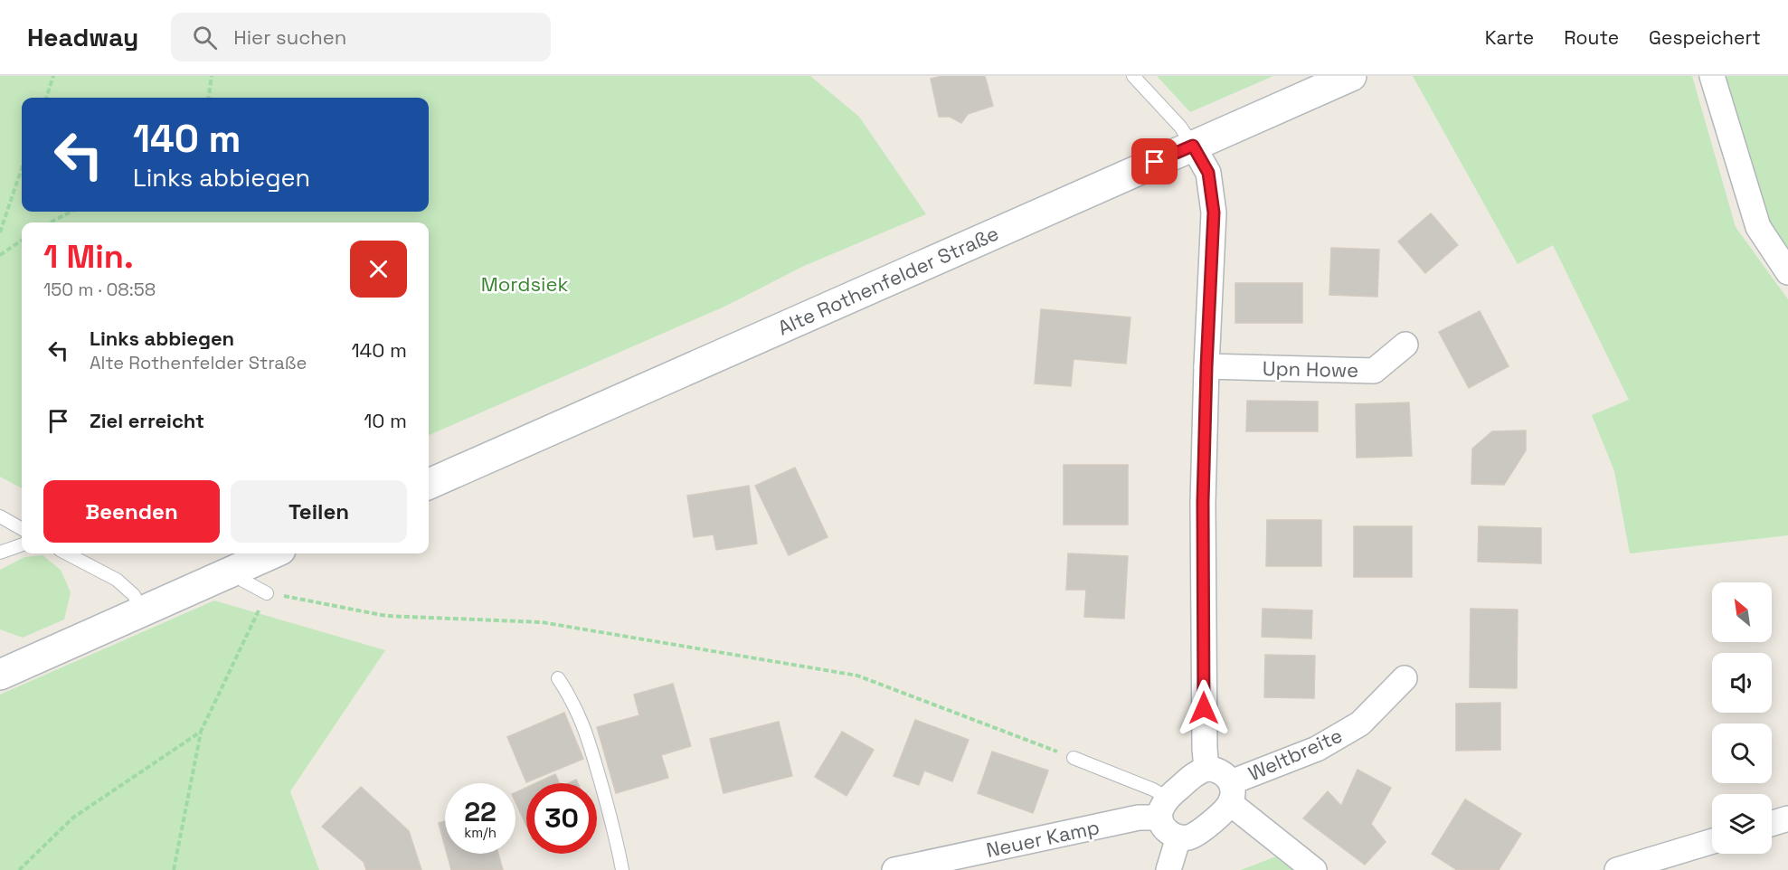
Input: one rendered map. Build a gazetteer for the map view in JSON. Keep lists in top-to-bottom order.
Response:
{
  "streets": {
    "street": [
      "Alte Rothenfelder Straße",
      "Upn Howe",
      "Weltbreite",
      "Neuer Kamp"
    ]
  },
  "crossings": [
    ["Weltbreite", "Neuer Kamp"]
  ],
  "parks": ["Mordsiek"],
  "north": "top left",
  "page": {
    "header": "Headway",
    "search": "Hier suchen",
    "nav": ["Karte", "Route", "Gespeichert"],
    "turn": ["140 m", "Links abbiegen"],
    "heading": ["1 Min.", "150 m · 08:58"],
    "list": [
      {
        "name": "Links abbiegen",
        "note": "Alte Rothenfelder Straße",
        "value": "140 m"
      },
      {
        "name": "Ziel erreicht",
        "value": "10 m"
      }
    ],
    "buttons": ["Beenden", "Teilen"],
    "speed": "22 km/h",
    "limit": "30"
  }
}
